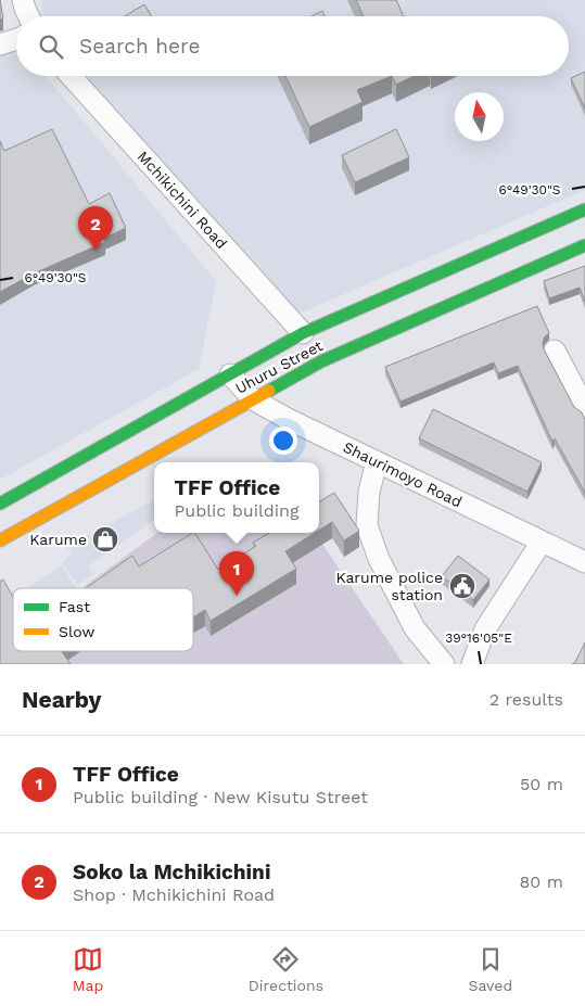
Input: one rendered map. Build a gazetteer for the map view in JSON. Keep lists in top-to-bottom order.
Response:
{
  "streets": {
    "main road": ["Uhuru Street"],
    "street": ["Mchikichini Road", "Shaurimoyo Road"]
  },
  "crossings": [
    ["Mchikichini Road", "Uhuru Street"],
    ["Uhuru Street", "Shaurimoyo Road"]
  ],
  "places": {
    "shop": ["Karume"],
    "public building": ["Karume police station"]
  },
  "legend": ["Fast", "Slow"],
  "north": "top",
  "page": {
    "search": "Search here",
    "pins": ["2", "1"],
    "popup": ["TFF Office", "Public building"],
    "heading": ["Nearby", "2 results"],
    "list": [
      {
        "mark": "1",
        "name": "TFF Office",
        "note": "Public building · New Kisutu Street",
        "value": "50 m"
      },
      {
        "mark": "2",
        "name": "Soko la Mchikichini",
        "note": "Shop · Mchikichini Road",
        "value": "80 m"
      }
    ],
    "nav": ["Map", "Directions", "Saved"]
  },
  "coordinates": ["6°49'30\"S", "39°16'05\"E"]
}
